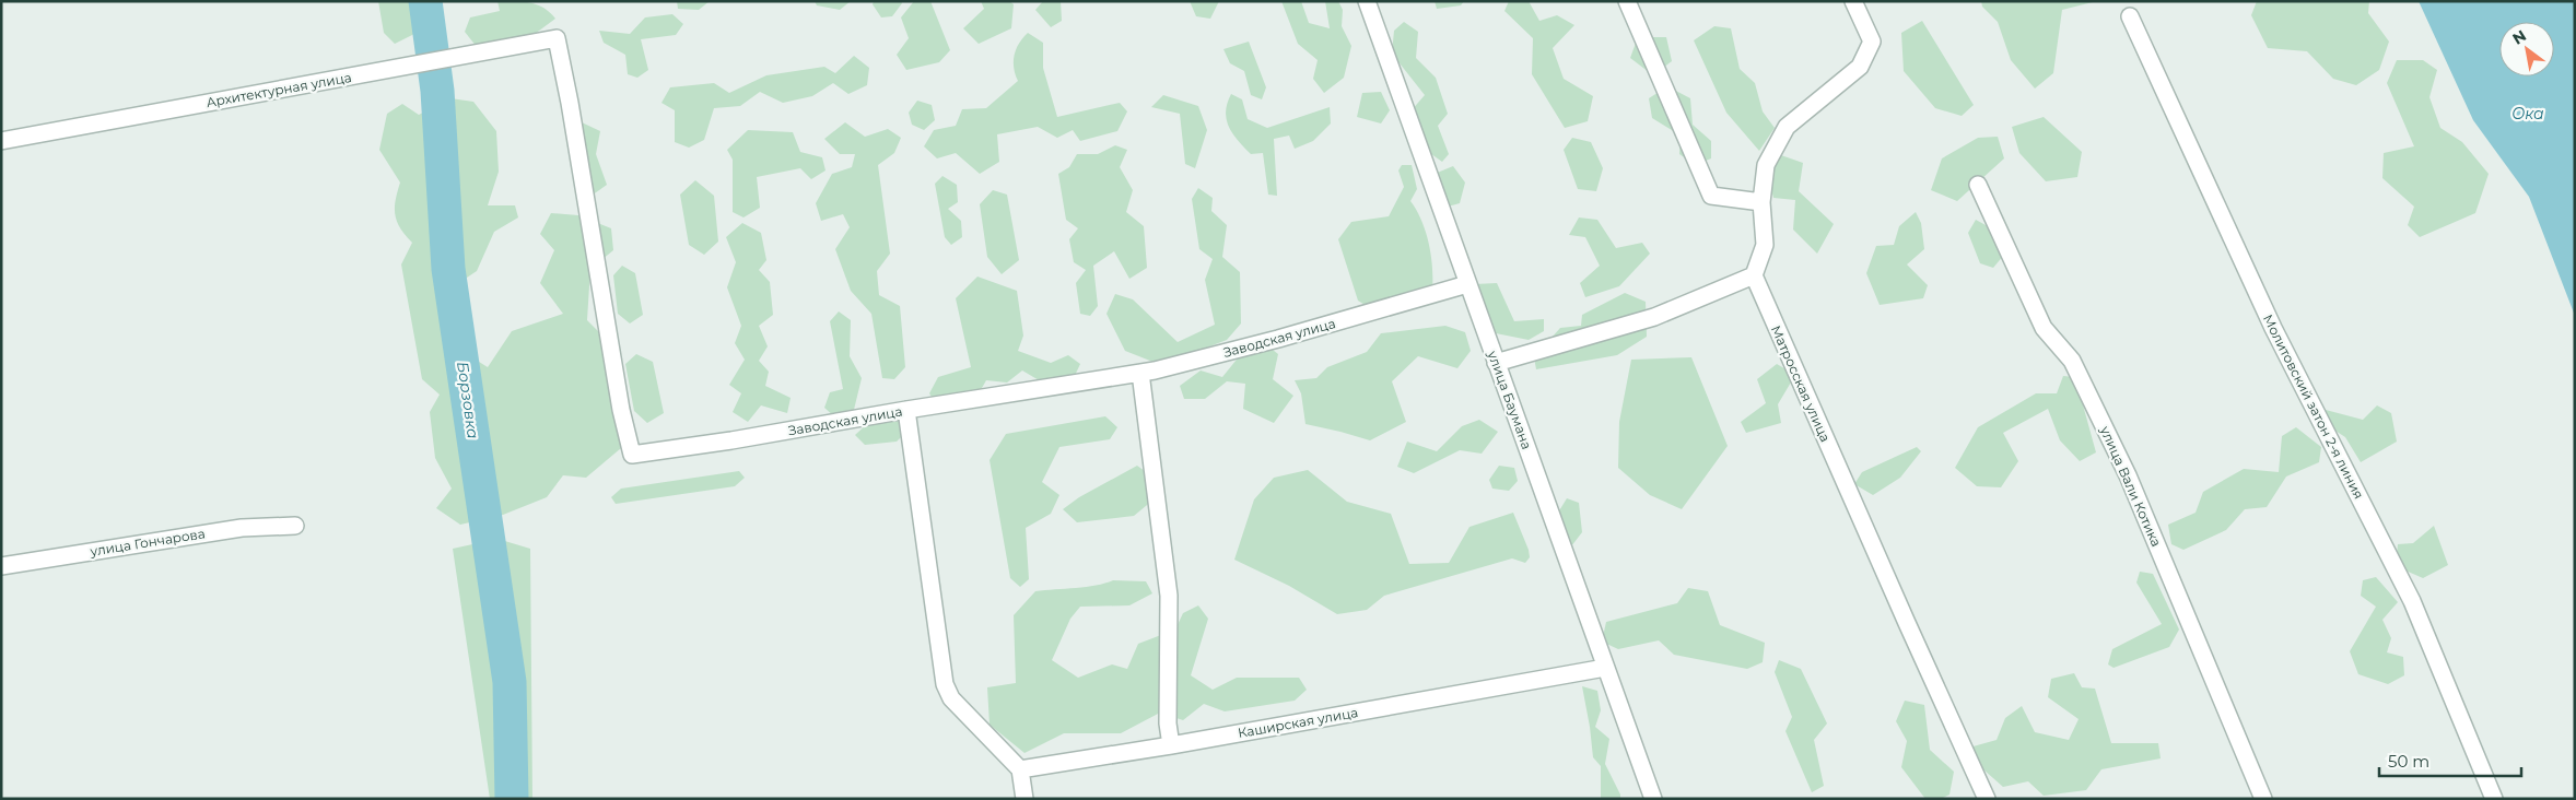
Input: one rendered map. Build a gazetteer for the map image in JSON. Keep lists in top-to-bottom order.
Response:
{
  "streets": {
    "street": [
      "Архитектурная улица",
      "Заводская улица",
      "Матросская улица",
      "улица Баумана",
      "Молитовский затон 2-я линия",
      "улица Вали Котика",
      "улица Гончарова",
      "Каширская улица"
    ]
  },
  "crossings": [
    ["Архитектурная улица", "Заводская улица"],
    ["Заводская улица", "улица Баумана"],
    ["улица Баумана", "Каширская улица"]
  ],
  "water": ["Ока", "Борзовка"],
  "scale_bar": "50 m",
  "north": "top left"
}
